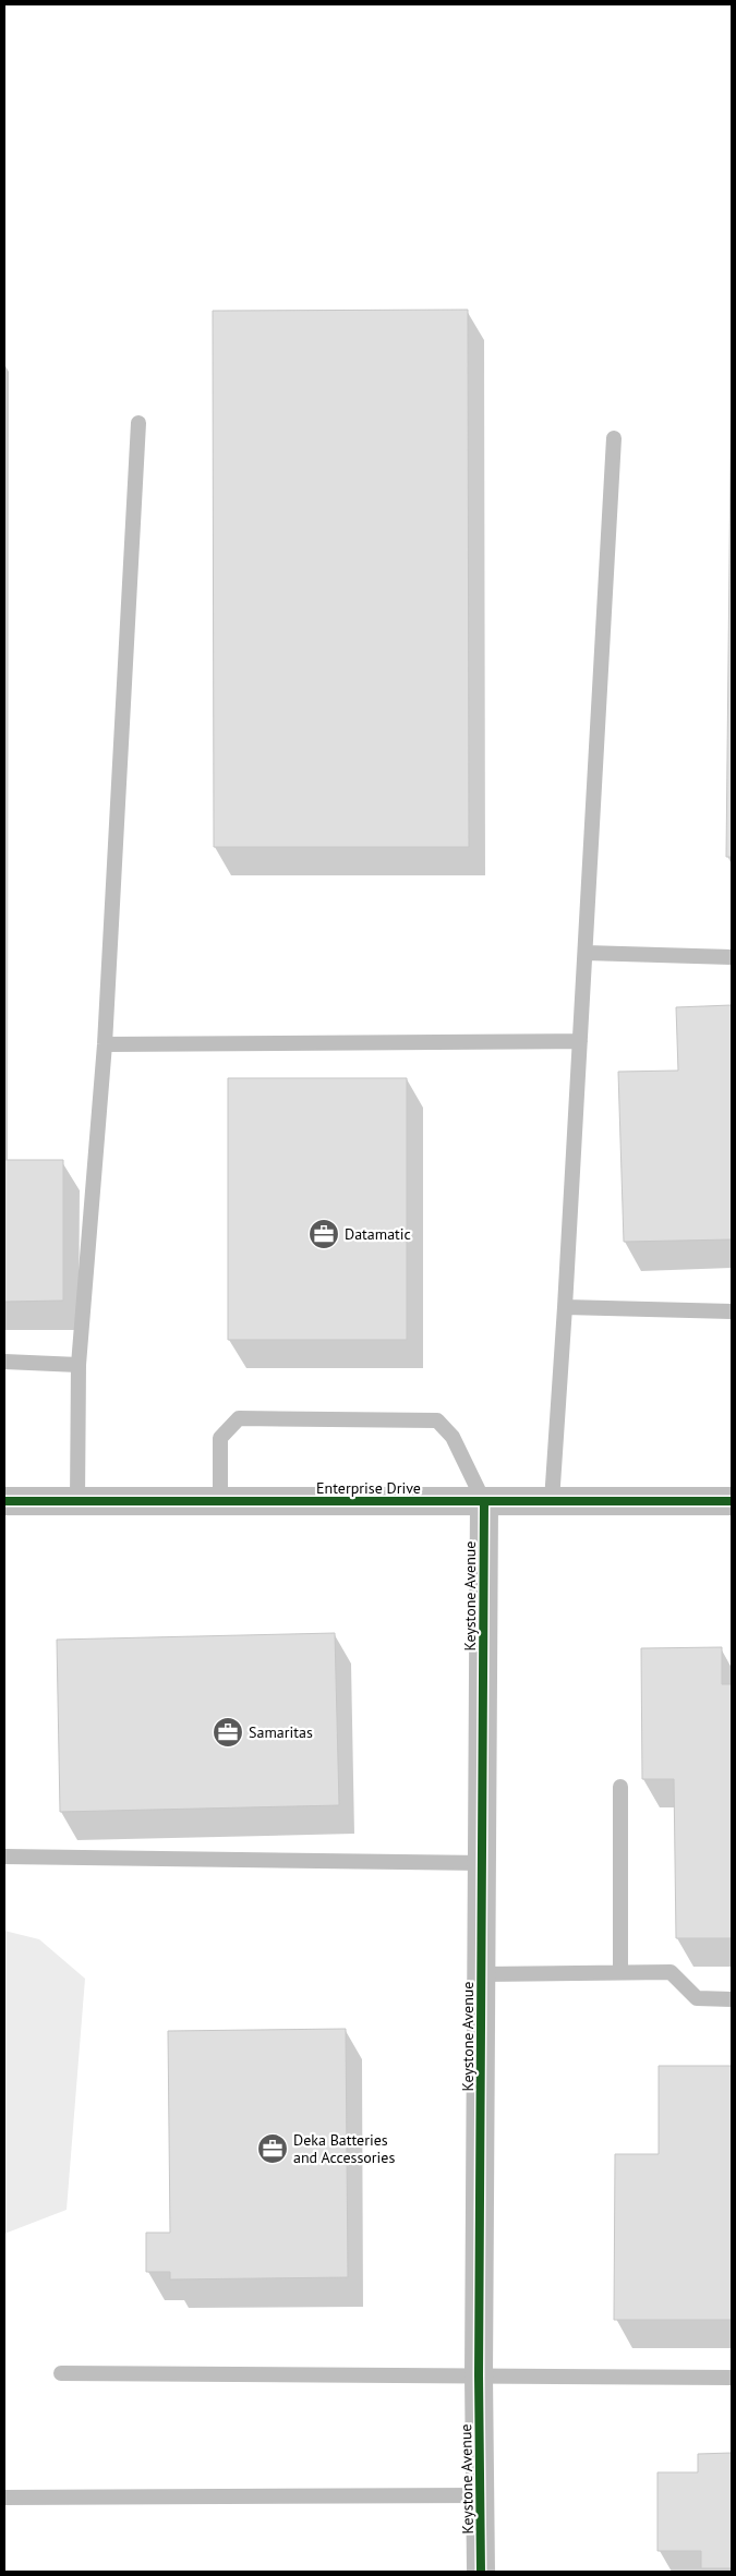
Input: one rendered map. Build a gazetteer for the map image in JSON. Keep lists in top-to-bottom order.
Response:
{
  "streets": {
    "street": ["Enterprise Drive", "Keystone Avenue"]
  },
  "crossings": [
    ["Enterprise Drive", "Keystone Avenue"]
  ],
  "places": {
    "office": ["Datamatic", "Samaritas", "Deka Batteries and Accessories"]
  }
}
